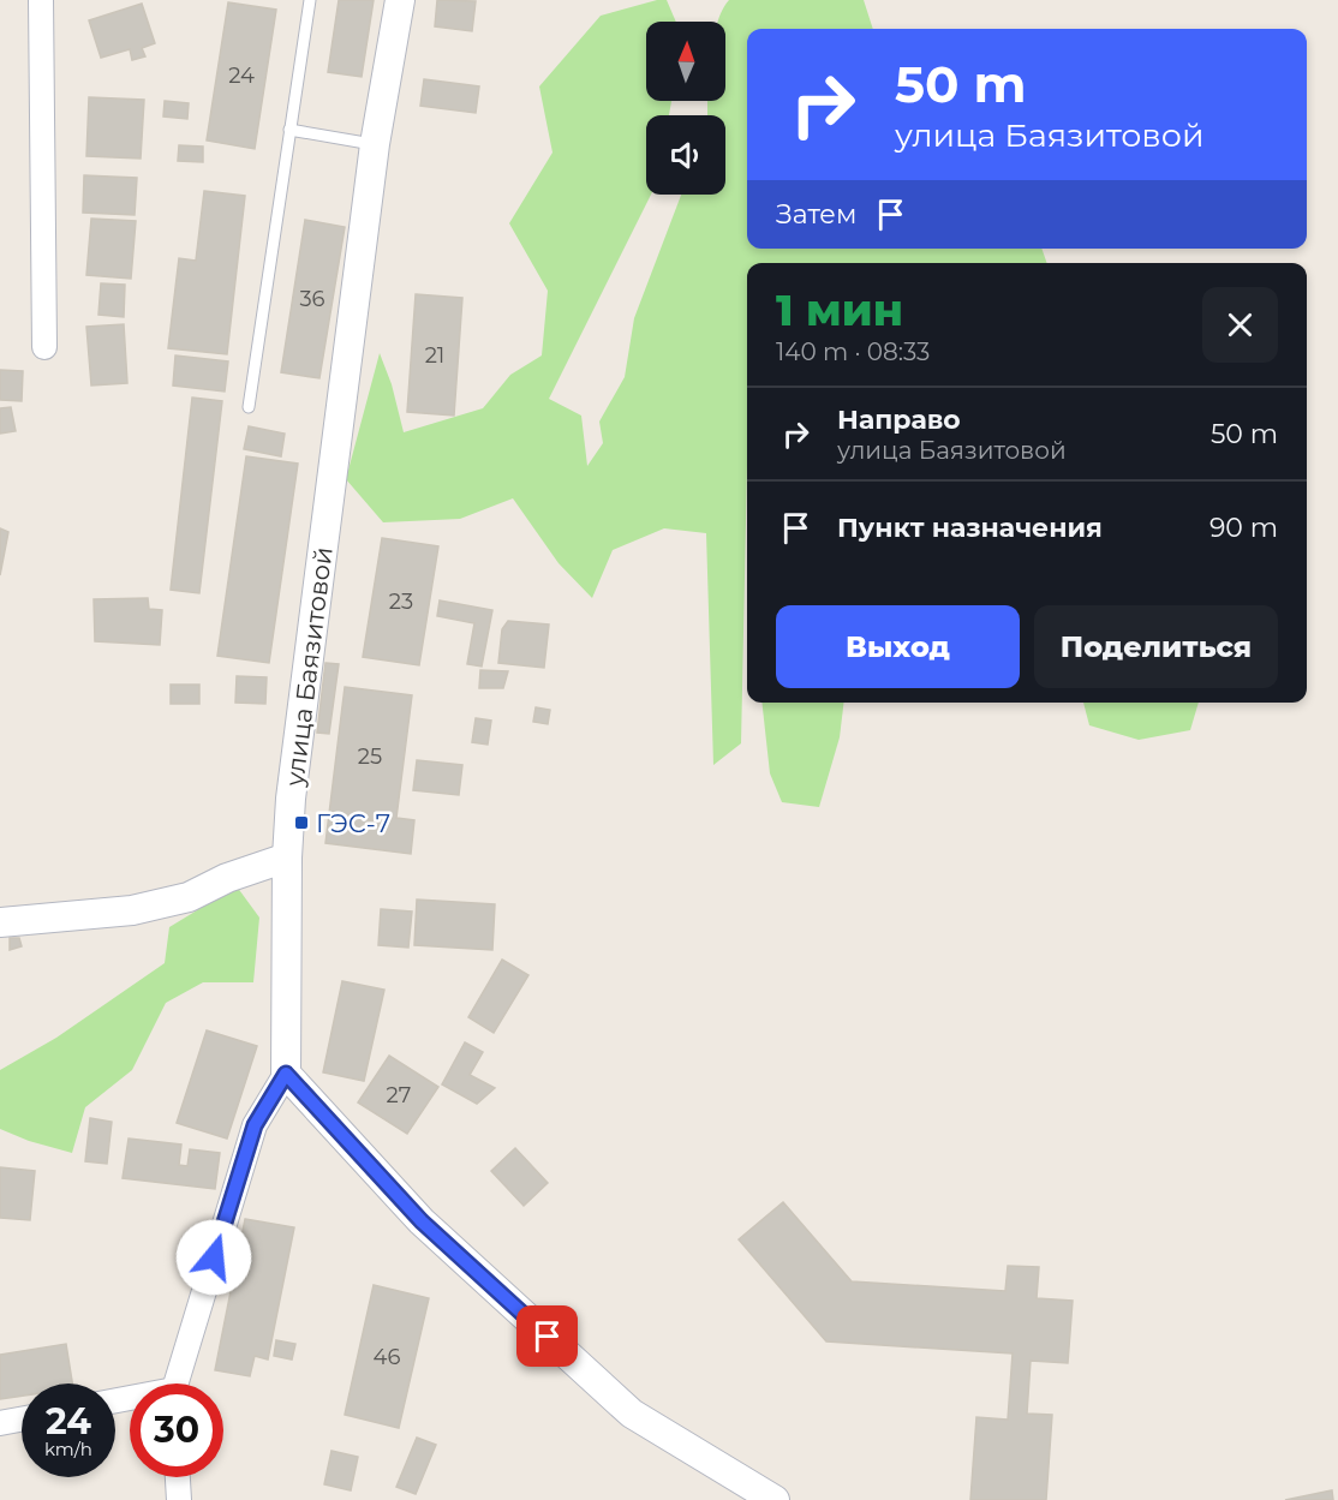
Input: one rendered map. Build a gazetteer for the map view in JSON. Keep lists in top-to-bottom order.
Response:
{
  "streets": {
    "street": ["улица Баязитовой"]
  },
  "places": {
    "transit": ["ГЭС-7"]
  },
  "house_numbers": [
    "24",
    "36",
    "21",
    "23",
    "25",
    "27",
    "46"
  ],
  "north": "top",
  "page": {
    "turn": ["50 m", "улица Баязитовой"],
    "then": "Затем",
    "heading": ["1 мин", "140 m · 08:33"],
    "list": [
      {
        "name": "Направо",
        "note": "улица Баязитовой",
        "value": "50 m"
      },
      {
        "name": "Пункт назначения",
        "value": "90 m"
      }
    ],
    "buttons": ["Выход", "Поделиться"],
    "speed": "24 km/h",
    "limit": "30"
  }
}
